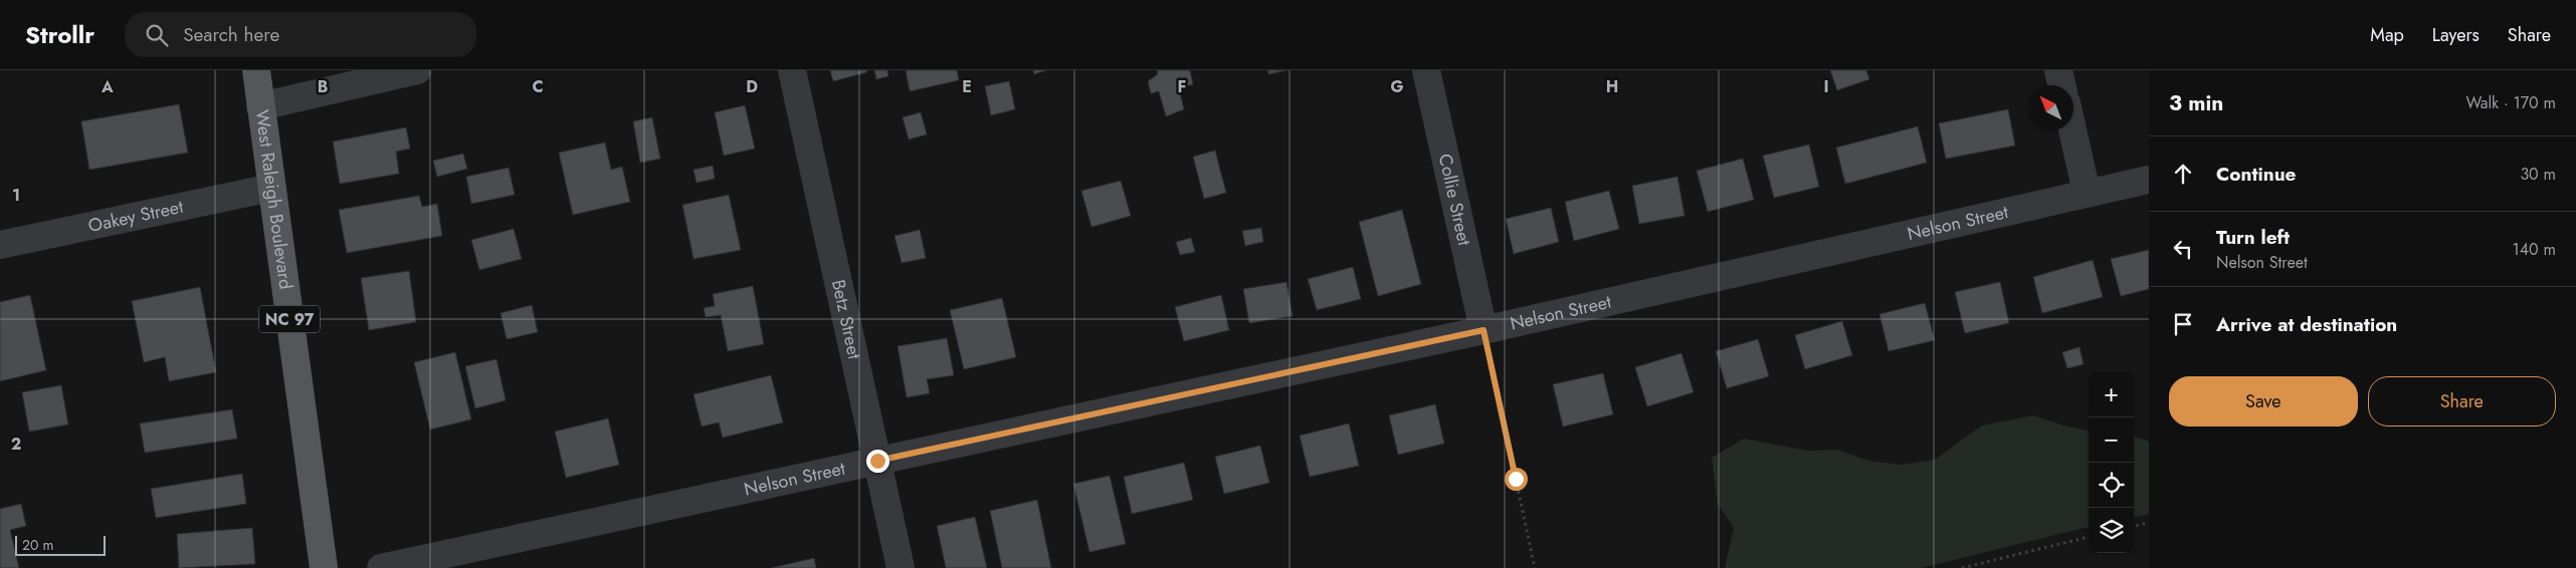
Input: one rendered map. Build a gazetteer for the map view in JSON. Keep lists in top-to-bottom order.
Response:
{
  "streets": {
    "main road": ["West Raleigh Boulevard", "NC 97"],
    "street": [
      "Collie Street",
      "Oakey Street",
      "Nelson Street",
      "Betz Street"
    ]
  },
  "crossings": [
    ["West Raleigh Boulevard", "Oakey Street"],
    ["Collie Street", "Nelson Street"],
    ["Nelson Street", "Betz Street"]
  ],
  "scale_bar": "20 m",
  "north": "top left",
  "page": {
    "header": "Strollr",
    "search": "Search here",
    "nav": ["Map", "Layers", "Share"],
    "heading": ["3 min", "Walk · 170 m"],
    "list": [
      ["Continue", "30 m"],
      ["Turn left", "Nelson Street", "140 m"],
      "Arrive at destination"
    ],
    "buttons": ["Save", "Share"],
    "map_buttons": ["+", "−"],
    "scale": "20 m"
  },
  "grid": {
    "columns": [
      "A",
      "B",
      "C",
      "D",
      "E",
      "F",
      "G",
      "H",
      "I"
    ],
    "rows": ["1", "2"]
  }
}
